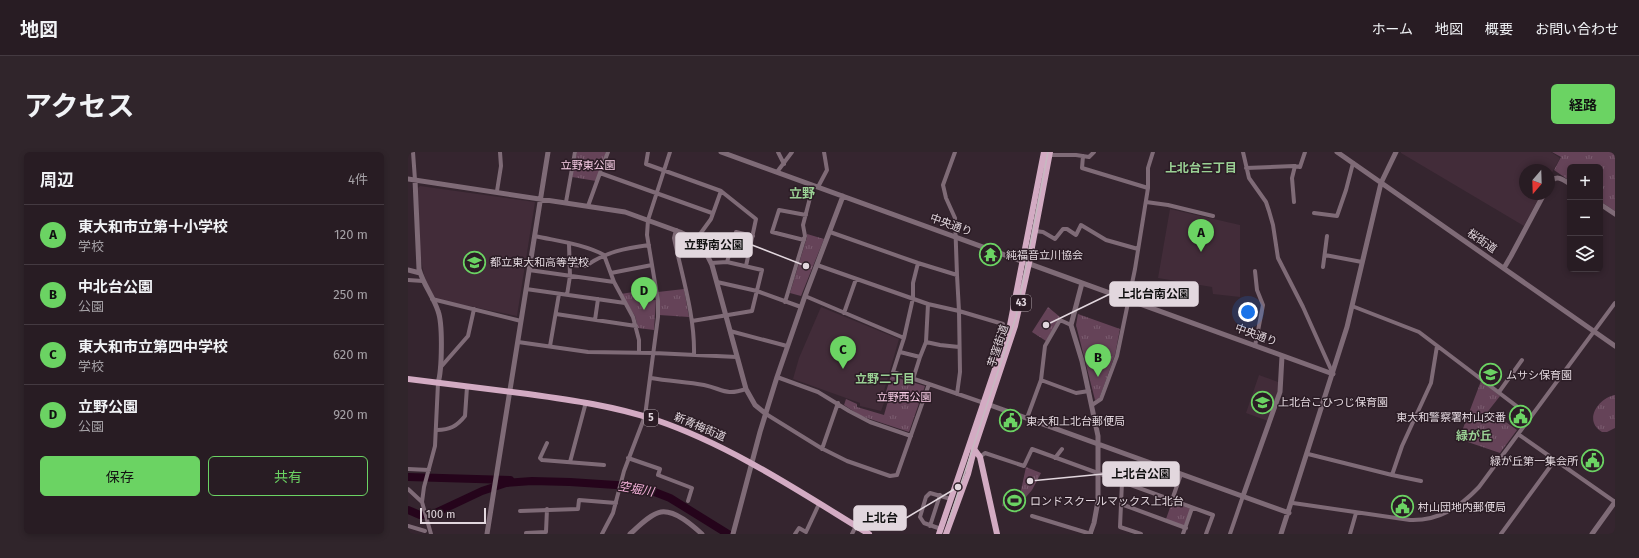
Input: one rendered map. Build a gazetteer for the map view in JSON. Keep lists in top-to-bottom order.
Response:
{
  "streets": {
    "main road": [
      "43",
      "芋窪街道",
      "5",
      "新青梅街道"
    ],
    "street": ["中央通り", "桜街道"]
  },
  "crossings": [
    ["中央通り", "芋窪街道"]
  ],
  "districts": [
    "上北台三丁目",
    "立野",
    "立野二丁目",
    "緑が丘"
  ],
  "water": ["空堀川"],
  "parks": ["立野東公園", "立野西公園"],
  "places": {
    "temple": ["純福音立川協会"],
    "school or university": ["都立東大和高等学校", "ムサシ保育園", "上北台こひつじ保育園"],
    "other": [
      "立野南公園",
      "上北台南公園",
      "上北台公園",
      "上北台"
    ],
    "public building": [
      "東大和警察署村山交番",
      "東大和上北台郵便局",
      "緑が丘第一集会所",
      "村山団地内郵便局"
    ],
    "sports": ["ロンドスクールマックス上北台"]
  },
  "scale_bar": "100 m",
  "north": "bottom",
  "page": {
    "header": "地図",
    "nav": [
      "ホーム",
      "地図",
      "概要",
      "お問い合わせ"
    ],
    "title": "アクセス",
    "buttons": [
      "経路",
      ["保存", "共有"]
    ],
    "heading": ["周辺", "4件"],
    "map_buttons": ["+", "−"],
    "list": [
      {
        "mark": "A",
        "name": "東大和市立第十小学校",
        "note": "学校",
        "value": "120 m"
      },
      {
        "mark": "B",
        "name": "中北台公園",
        "note": "公園",
        "value": "250 m"
      },
      {
        "mark": "C",
        "name": "東大和市立第四中学校",
        "note": "学校",
        "value": "620 m"
      },
      {
        "mark": "D",
        "name": "立野公園",
        "note": "公園",
        "value": "920 m"
      }
    ],
    "pins": [
      "A",
      "D",
      "C",
      "B"
    ],
    "scale": "100 m"
  }
}
